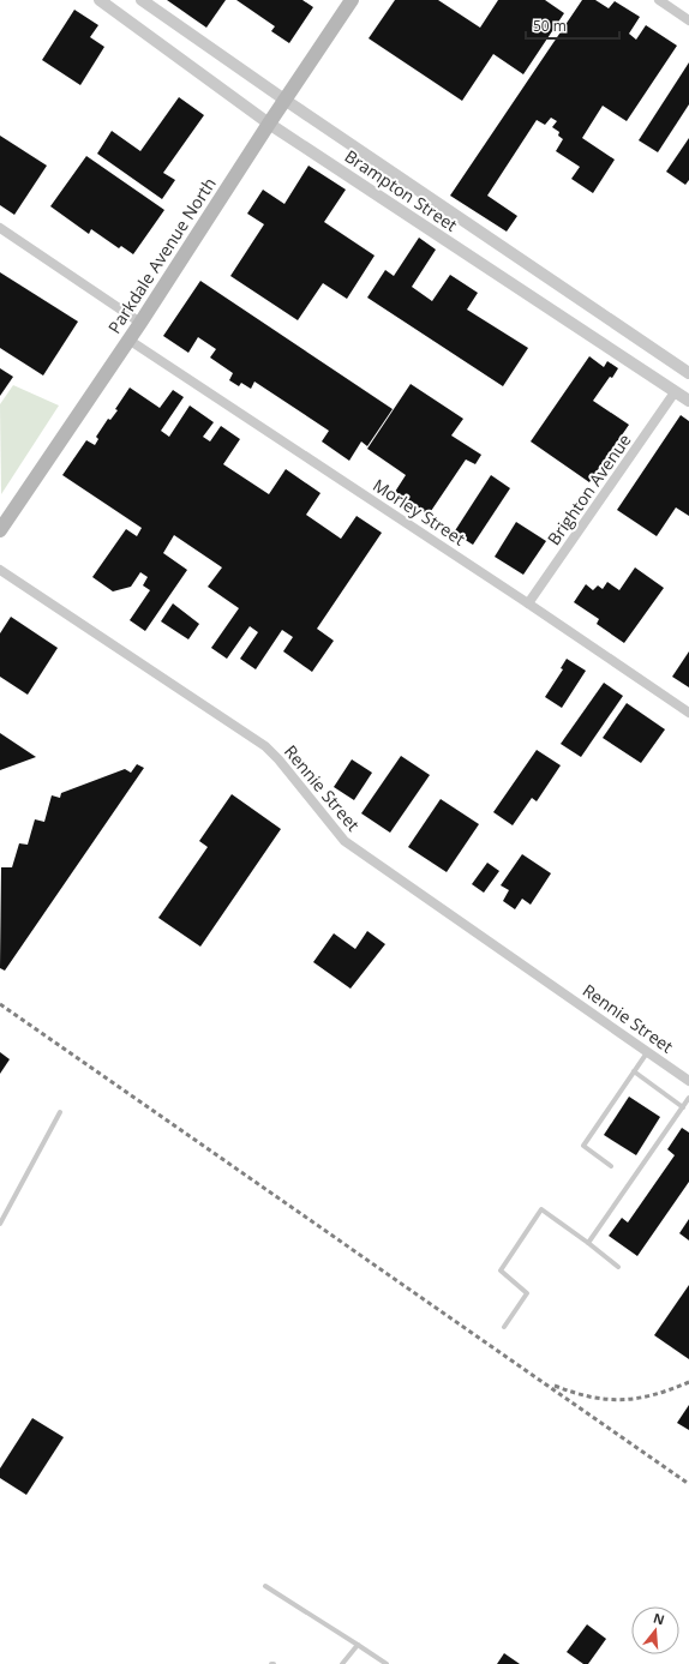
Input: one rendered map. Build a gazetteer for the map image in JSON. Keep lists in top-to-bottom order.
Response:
{
  "streets": {
    "main road": ["Parkdale Avenue North"],
    "street": [
      "Brampton Street",
      "Brighton Avenue",
      "Morley Street",
      "Rennie Street"
    ]
  },
  "crossings": [
    ["Brampton Street", "Parkdale Avenue North"],
    ["Brampton Street", "Brighton Avenue"],
    ["Parkdale Avenue North", "Morley Street"],
    ["Brighton Avenue", "Morley Street"]
  ],
  "scale_bar": "50 m",
  "north": "top"
}
